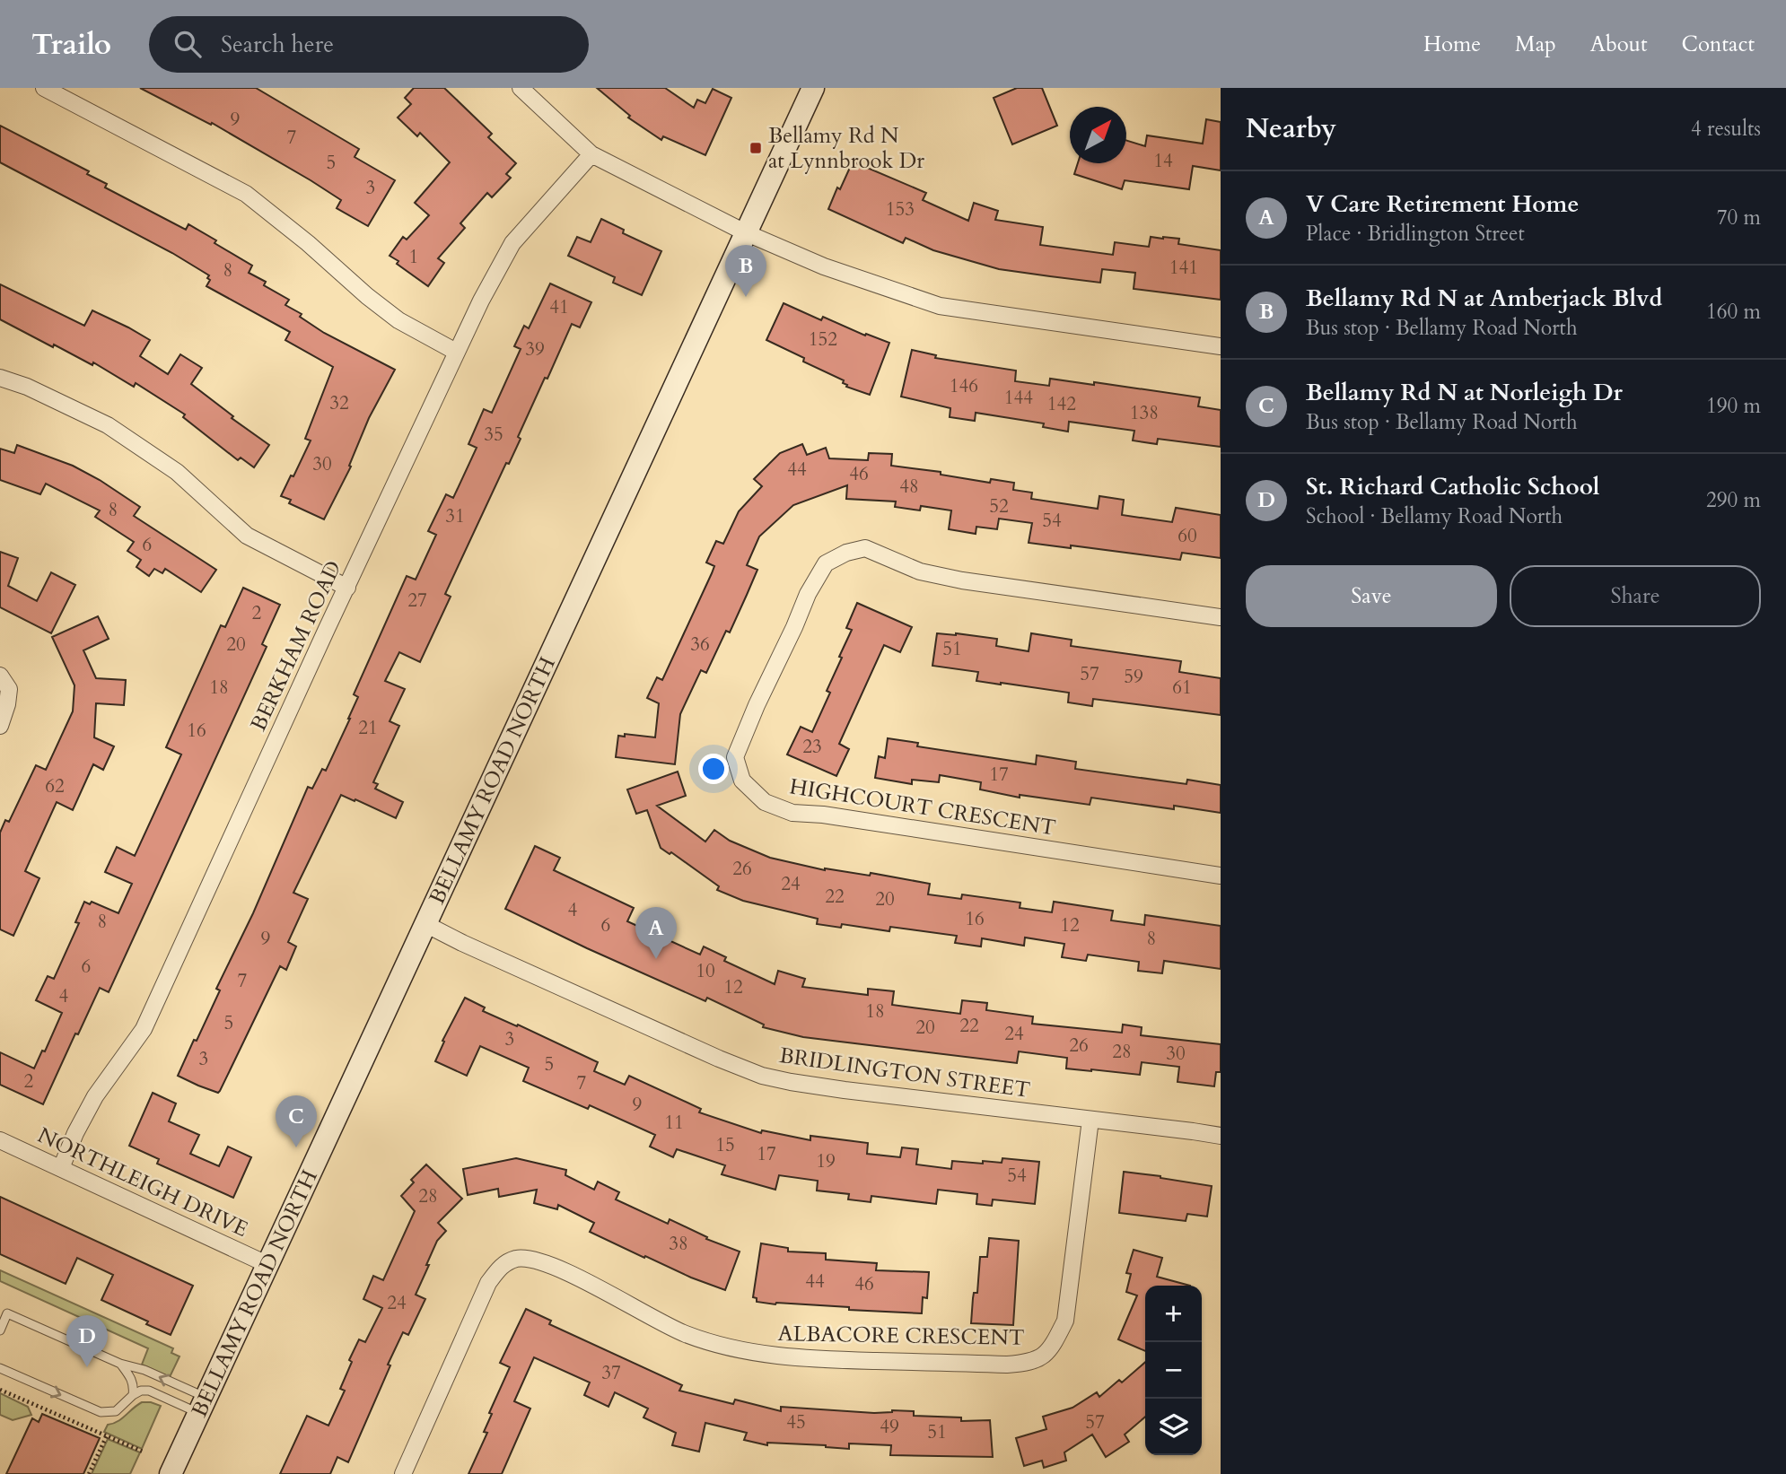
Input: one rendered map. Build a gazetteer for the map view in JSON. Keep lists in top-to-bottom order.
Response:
{
  "streets": {
    "street": [
      "BERKHAM ROAD",
      "BELLAMY ROAD NORTH",
      "HIGHCOURT CRESCENT",
      "BRIDLINGTON STREET",
      "NORTHLEIGH DRIVE",
      "ALBACORE CRESCENT"
    ]
  },
  "crossings": [
    ["BERKHAM ROAD", "NORTHLEIGH DRIVE"],
    ["BELLAMY ROAD NORTH", "BRIDLINGTON STREET"],
    ["BELLAMY ROAD NORTH", "NORTHLEIGH DRIVE"],
    ["BRIDLINGTON STREET", "ALBACORE CRESCENT"]
  ],
  "places": {
    "transit": ["Bellamy Rd N at Lynnbrook Dr"]
  },
  "house_numbers": [
    "9",
    "7",
    "14",
    "5",
    "3",
    "153",
    "1",
    "141",
    "8",
    "41",
    "152",
    "39",
    "146",
    "144",
    "32",
    "142",
    "138",
    "35",
    "30",
    "44",
    "46",
    "48",
    "52",
    "8",
    "31",
    "54",
    "60",
    "6",
    "27",
    "2",
    "20",
    "36",
    "51",
    "57",
    "59",
    "18",
    "61",
    "21",
    "16",
    "23",
    "17",
    "62",
    "26",
    "24",
    "22",
    "20",
    "4",
    "16",
    "8",
    "6",
    "12",
    "9",
    "8",
    "6",
    "10",
    "7",
    "12",
    "4",
    "18",
    "5",
    "22",
    "20",
    "24",
    "3",
    "26",
    "28",
    "30",
    "3",
    "5",
    "2",
    "7",
    "9",
    "11",
    "15",
    "17",
    "19",
    "54",
    "28",
    "38",
    "44",
    "46",
    "24",
    "37",
    "45",
    "57",
    "49",
    "51"
  ],
  "north": "top right",
  "page": {
    "header": "Trailo",
    "search": "Search here",
    "nav": [
      "Home",
      "Map",
      "About",
      "Contact"
    ],
    "heading": ["Nearby", "4 results"],
    "list": [
      {
        "mark": "A",
        "name": "V Care Retirement Home",
        "note": "Place · Bridlington Street",
        "value": "70 m"
      },
      {
        "mark": "B",
        "name": "Bellamy Rd N at Amberjack Blvd",
        "note": "Bus stop · Bellamy Road North",
        "value": "160 m"
      },
      {
        "mark": "C",
        "name": "Bellamy Rd N at Norleigh Dr",
        "note": "Bus stop · Bellamy Road North",
        "value": "190 m"
      },
      {
        "mark": "D",
        "name": "St. Richard Catholic School",
        "note": "School · Bellamy Road North",
        "value": "290 m"
      }
    ],
    "pins": [
      "B",
      "A",
      "C",
      "D"
    ],
    "buttons": ["Save", "Share"],
    "map_buttons": ["+", "−"]
  }
}
